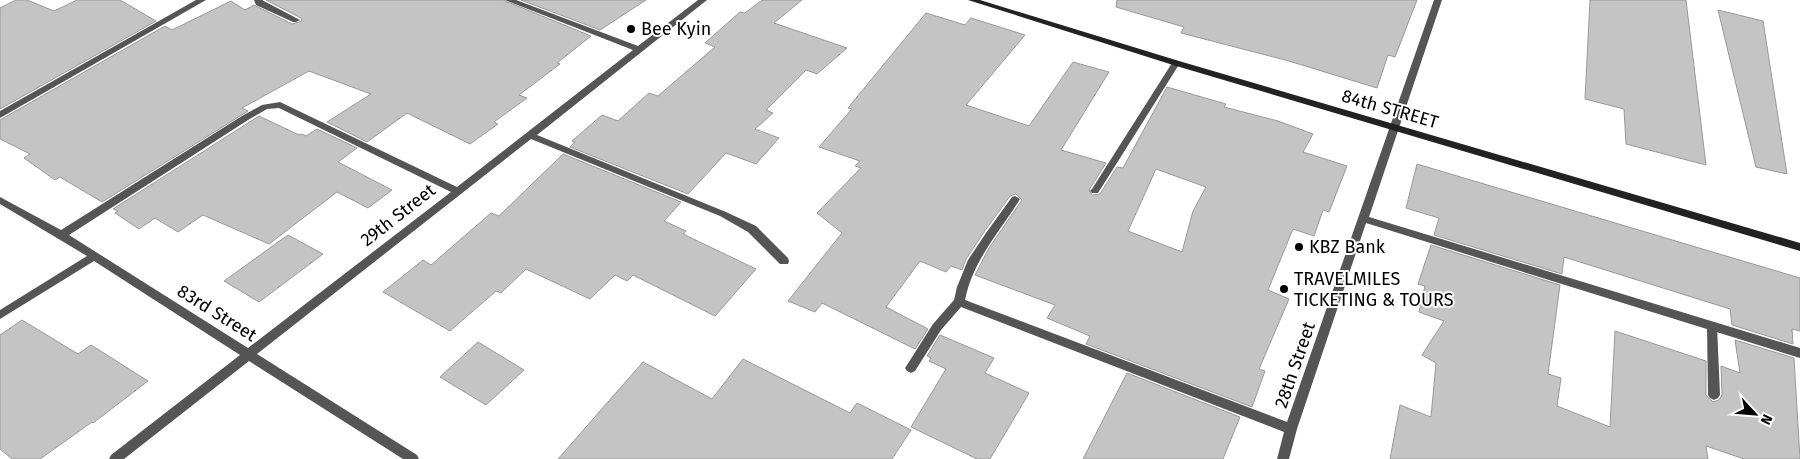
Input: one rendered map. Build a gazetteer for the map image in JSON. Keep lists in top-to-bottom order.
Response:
{
  "streets": {
    "main road": ["84th STREET"],
    "street": ["29th Street", "83rd Street", "28th Street"]
  },
  "crossings": [
    ["84th STREET", "28th Street"],
    ["29th Street", "83rd Street"]
  ],
  "places": ["Bee Kyin", "KBZ Bank", "TRAVELMILES TICKETING & TOURS"],
  "north": "bottom right"
}
